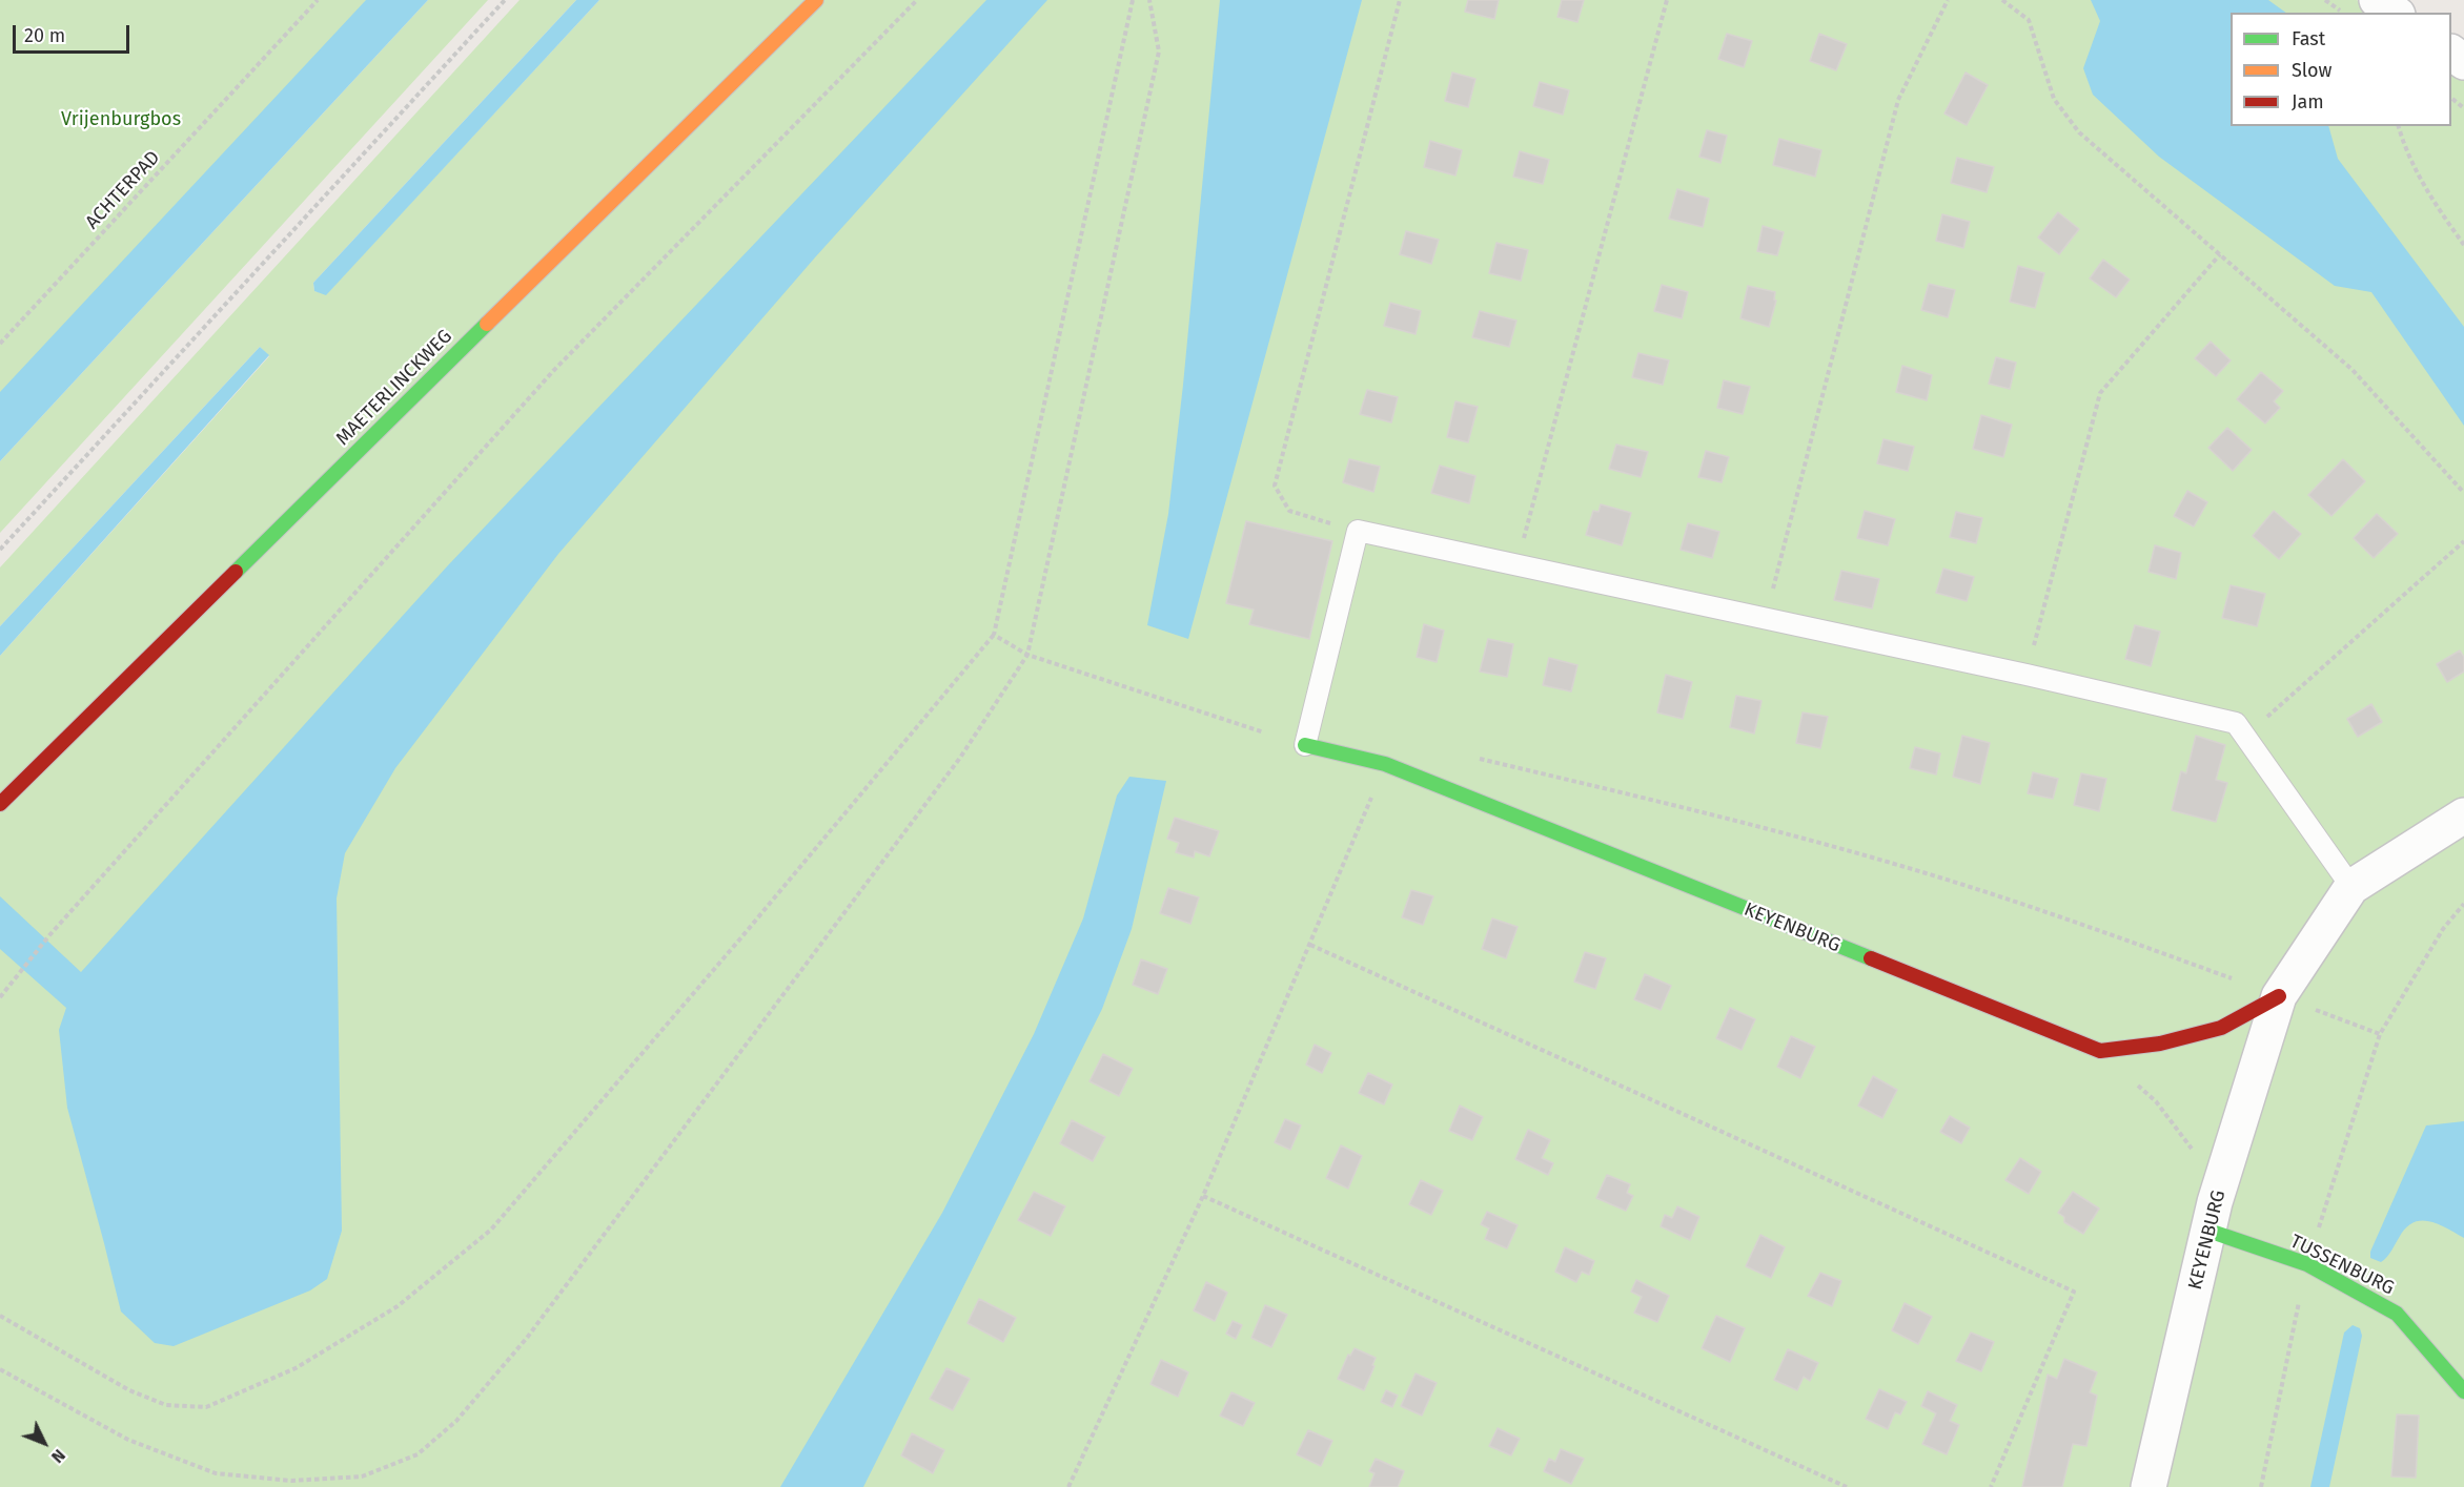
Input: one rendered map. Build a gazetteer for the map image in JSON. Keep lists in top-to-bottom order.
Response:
{
  "streets": {
    "street": ["MAETERLINCKWEG", "KEYENBURG", "TUSSENBURG"],
    "path": ["ACHTERPAD"]
  },
  "crossings": [
    ["KEYENBURG", "TUSSENBURG"]
  ],
  "parks": ["Vrijenburgbos"],
  "legend": ["Fast", "Slow", "Jam"],
  "scale_bar": "20 m",
  "north": "bottom right"
}
